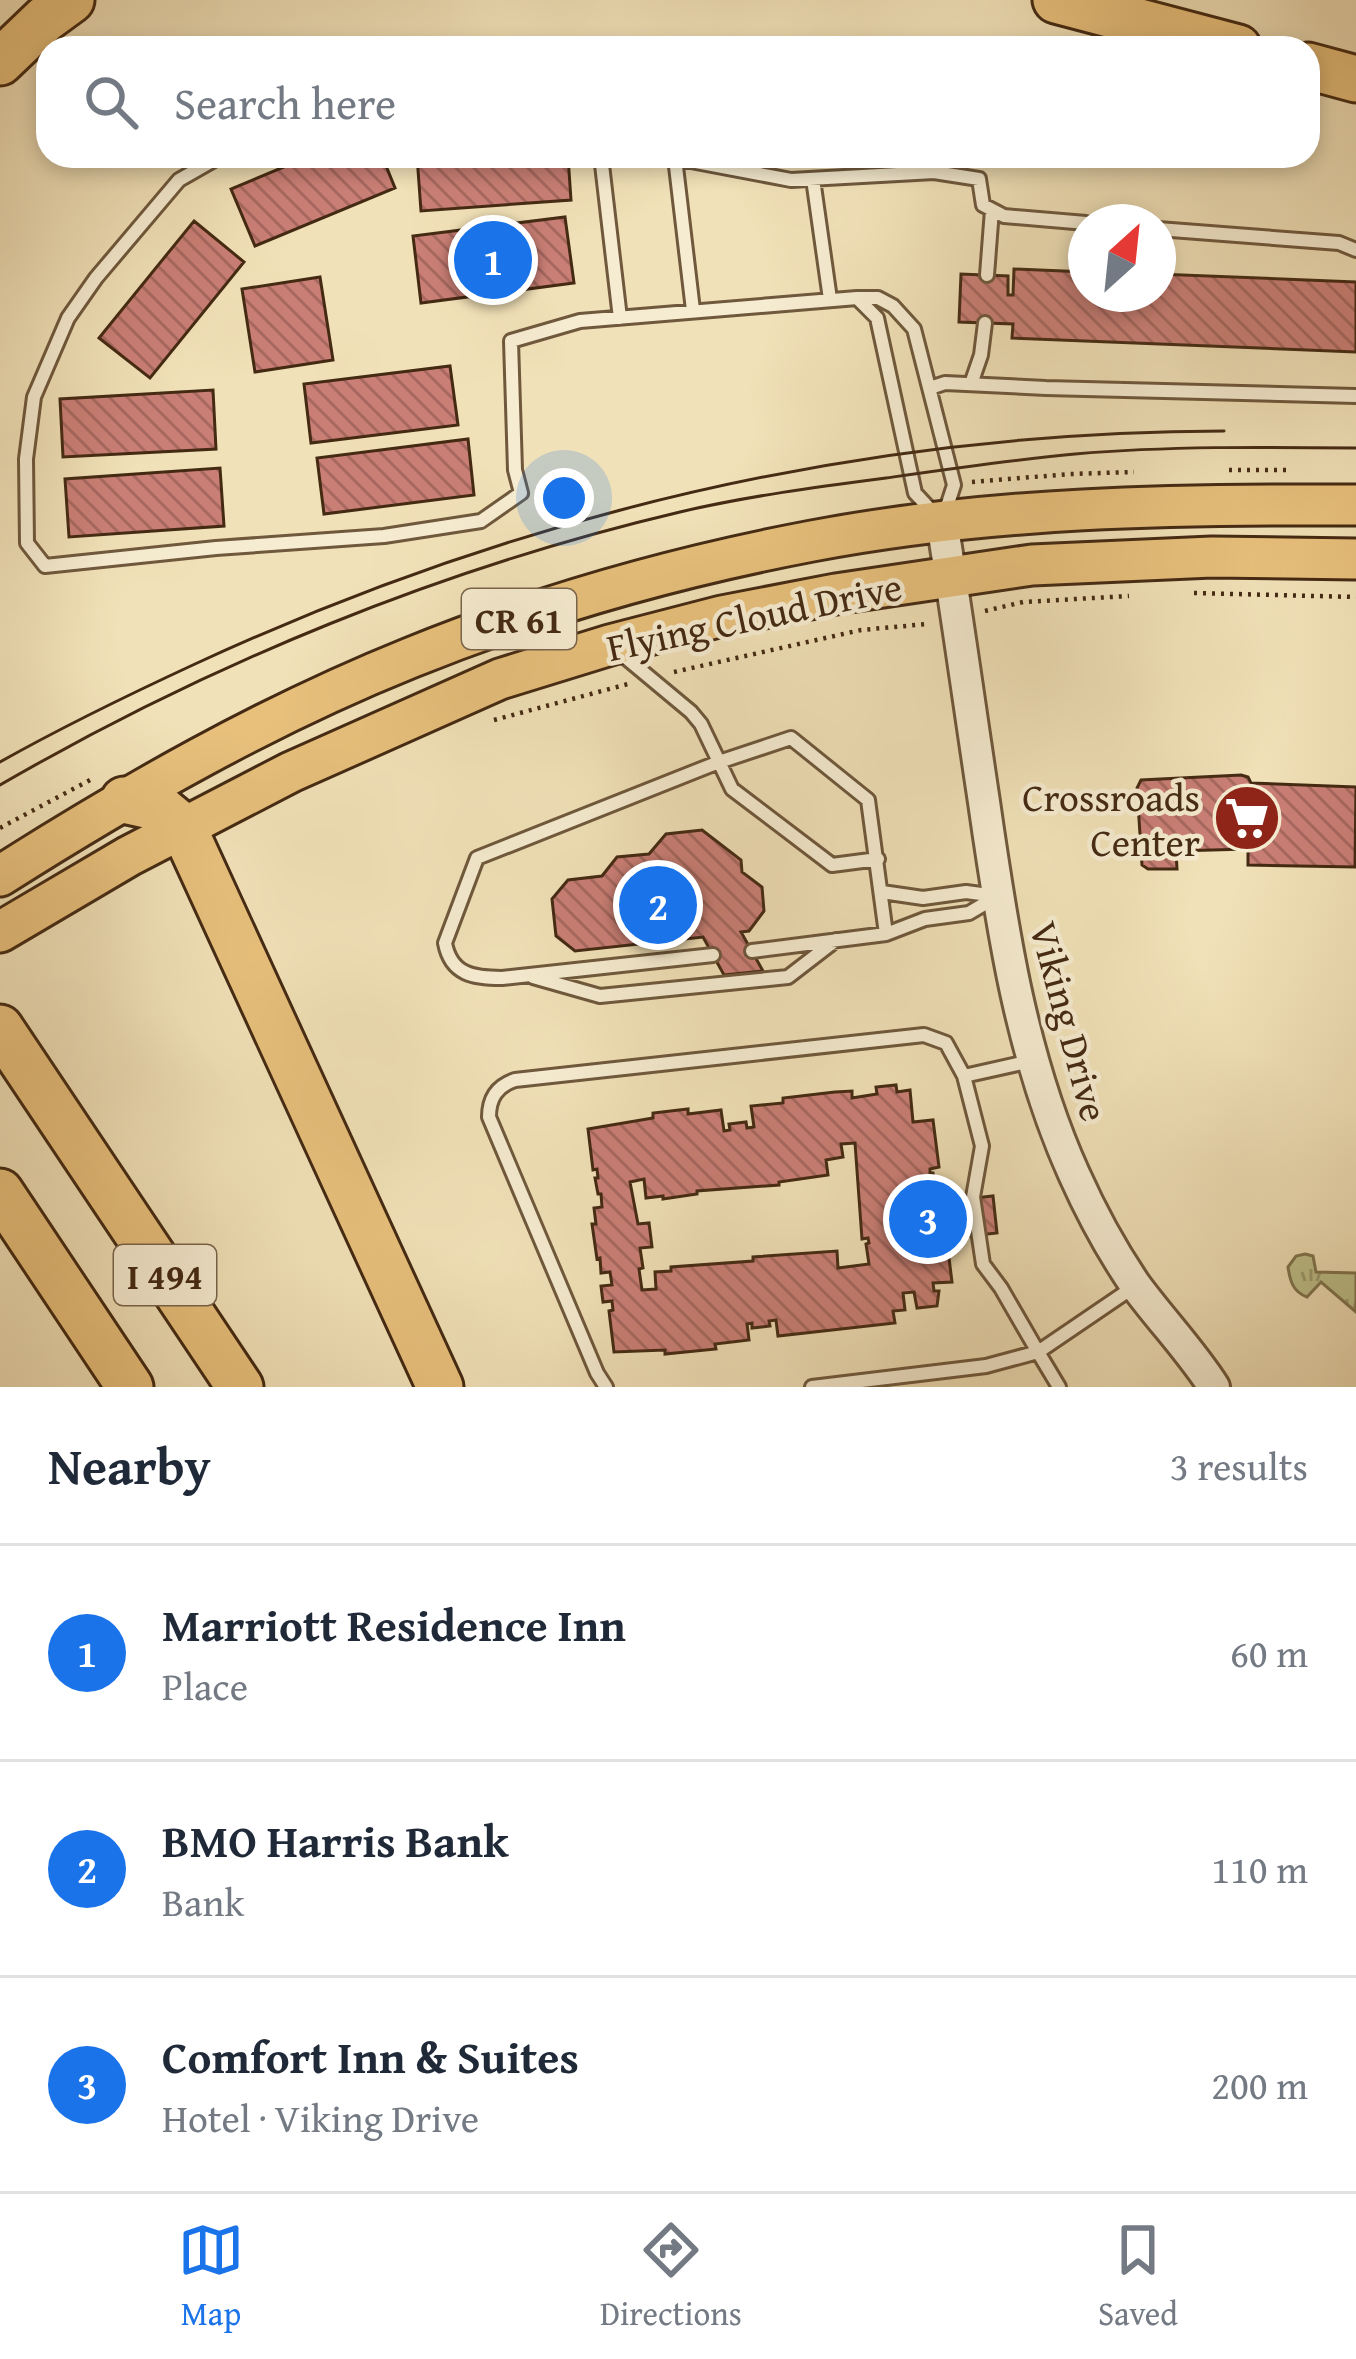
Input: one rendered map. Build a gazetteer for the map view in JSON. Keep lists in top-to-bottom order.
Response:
{
  "streets": {
    "highway": ["I 494"],
    "main road": ["Flying Cloud Drive", "CR 61"],
    "street": ["Viking Drive"]
  },
  "crossings": [
    ["Flying Cloud Drive", "Viking Drive"]
  ],
  "places": {
    "supermarket": ["Crossroads Center"]
  },
  "north": "top right",
  "page": {
    "search": "Search here",
    "pins": ["1", "2", "3"],
    "heading": ["Nearby", "3 results"],
    "list": [
      {
        "mark": "1",
        "name": "Marriott Residence Inn",
        "note": "Place",
        "value": "60 m"
      },
      {
        "mark": "2",
        "name": "BMO Harris Bank",
        "note": "Bank",
        "value": "110 m"
      },
      {
        "mark": "3",
        "name": "Comfort Inn & Suites",
        "note": "Hotel · Viking Drive",
        "value": "200 m"
      }
    ],
    "nav": ["Map", "Directions", "Saved"]
  }
}
